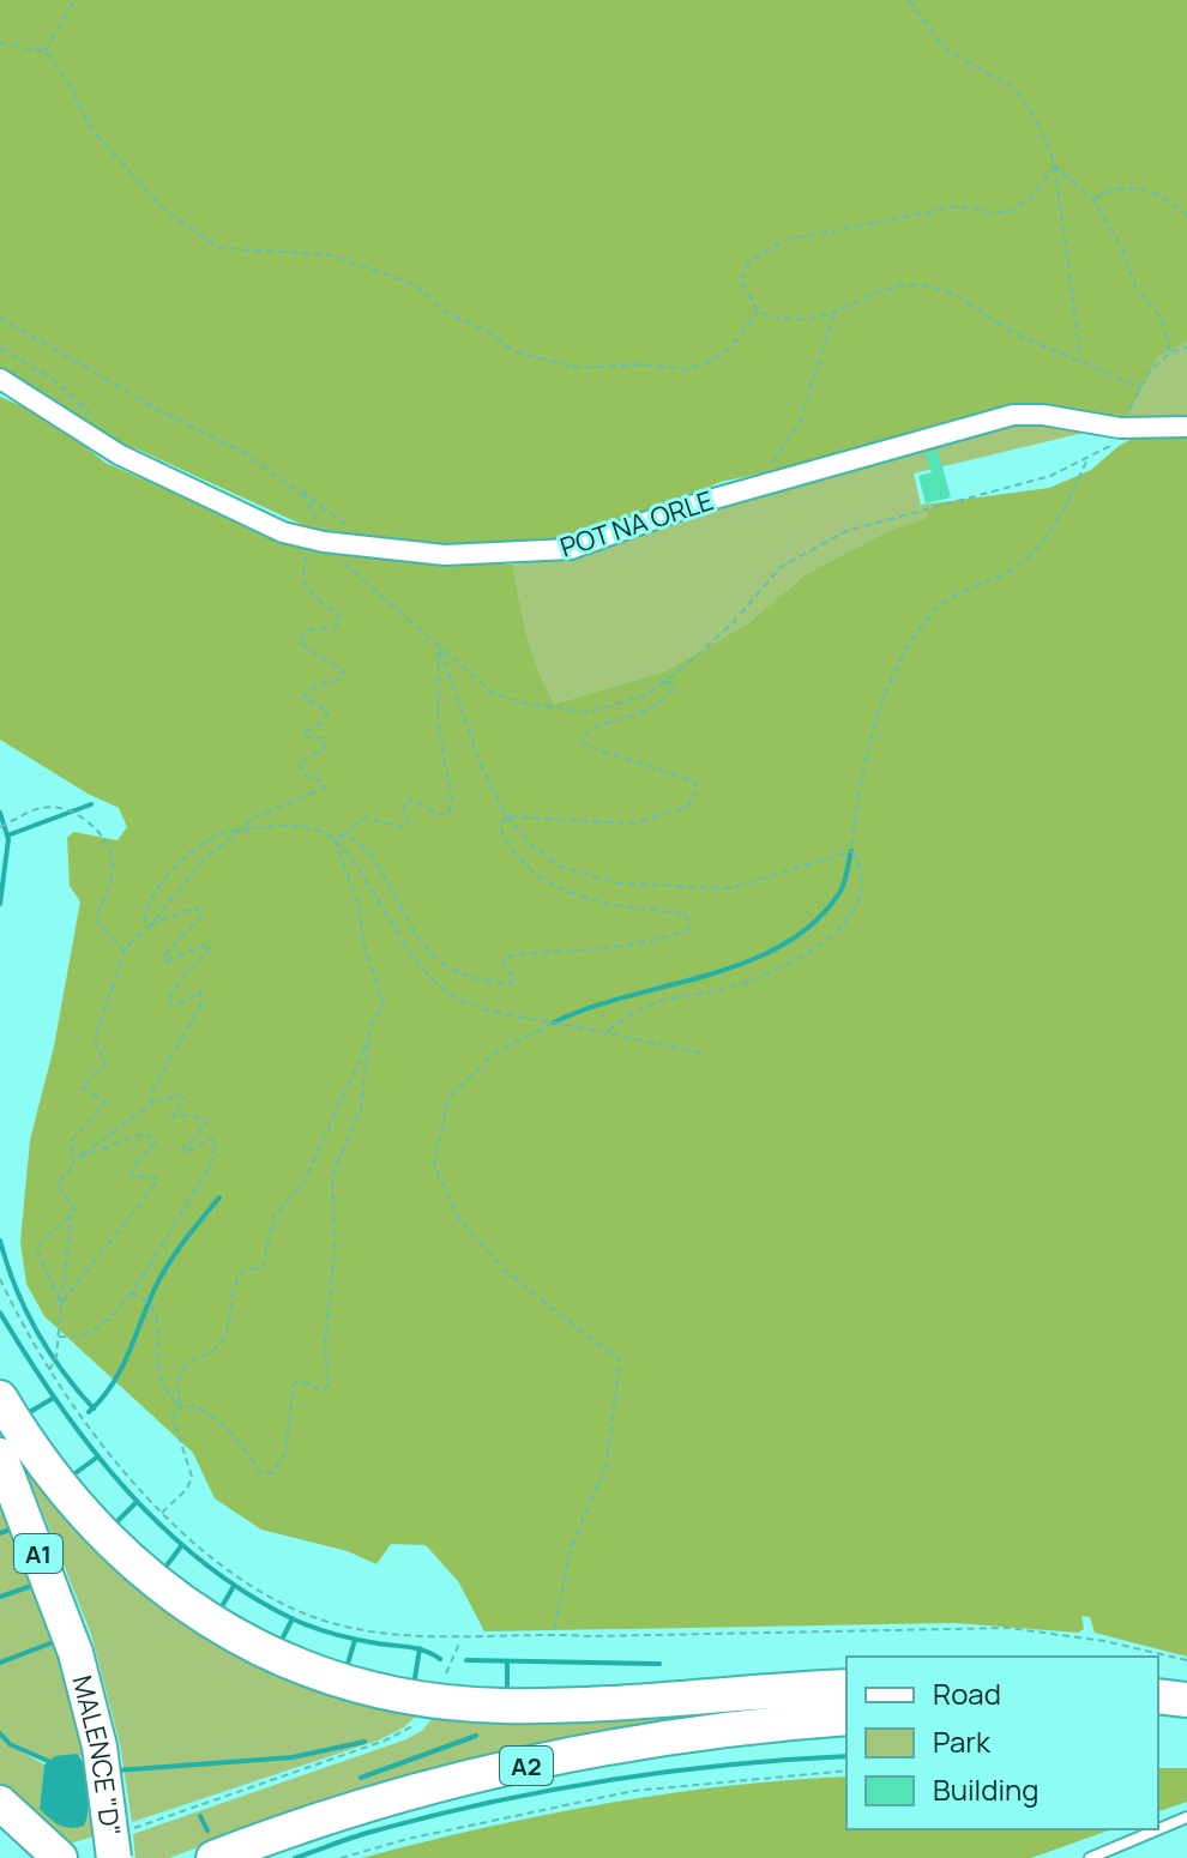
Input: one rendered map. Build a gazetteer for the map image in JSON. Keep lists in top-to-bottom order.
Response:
{
  "streets": {
    "highway": ["A1", "MALENCE \"D\"", "A2"],
    "street": ["POT NA ORLE"]
  },
  "legend": ["Road", "Park", "Building"]
}
